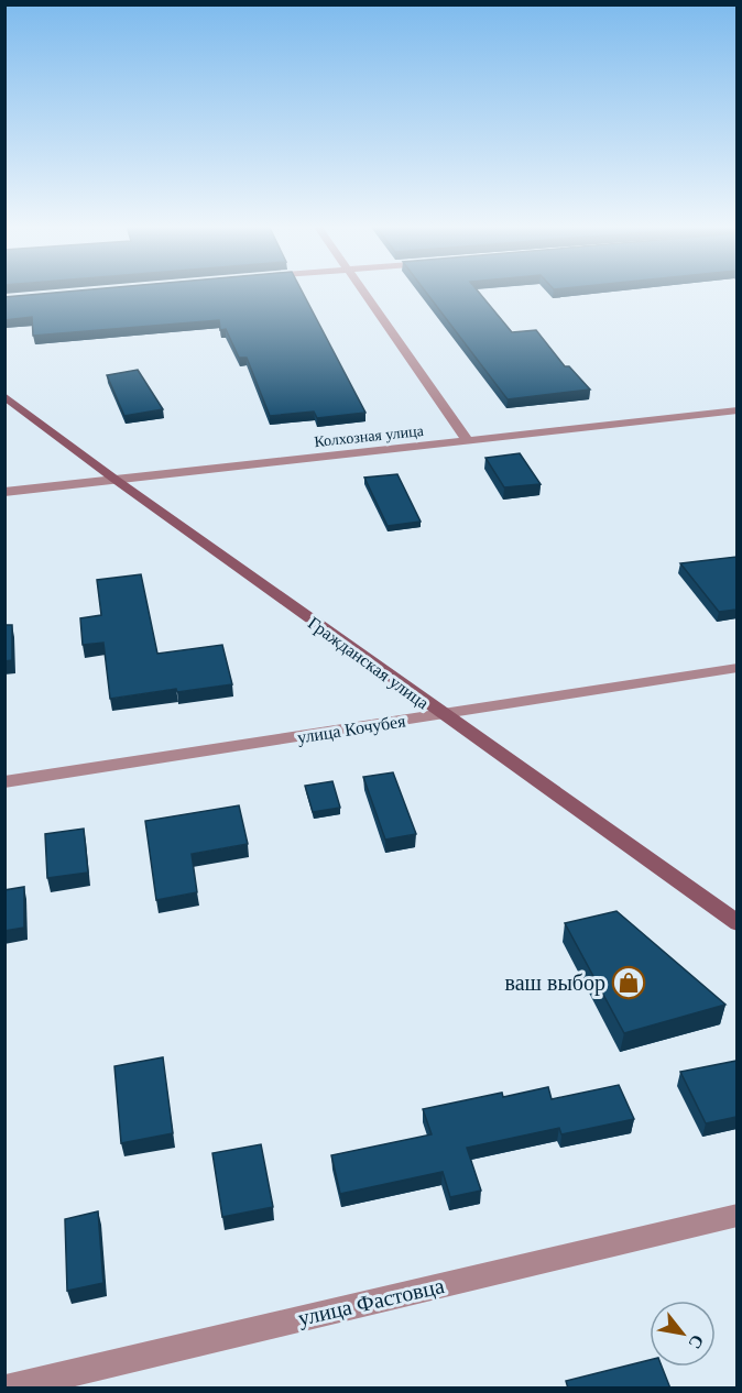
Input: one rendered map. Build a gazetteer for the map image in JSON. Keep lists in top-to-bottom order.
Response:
{
  "streets": {
    "main road": ["Гражданская улица"],
    "street": ["Колхозная улица", "улица Кочубея", "улица Фастовца"]
  },
  "crossings": [
    ["Колхозная улица", "Гражданская улица"],
    ["Гражданская улица", "улица Кочубея"]
  ],
  "places": {
    "shop": ["ваш выбор"]
  },
  "north": "bottom right"
}
